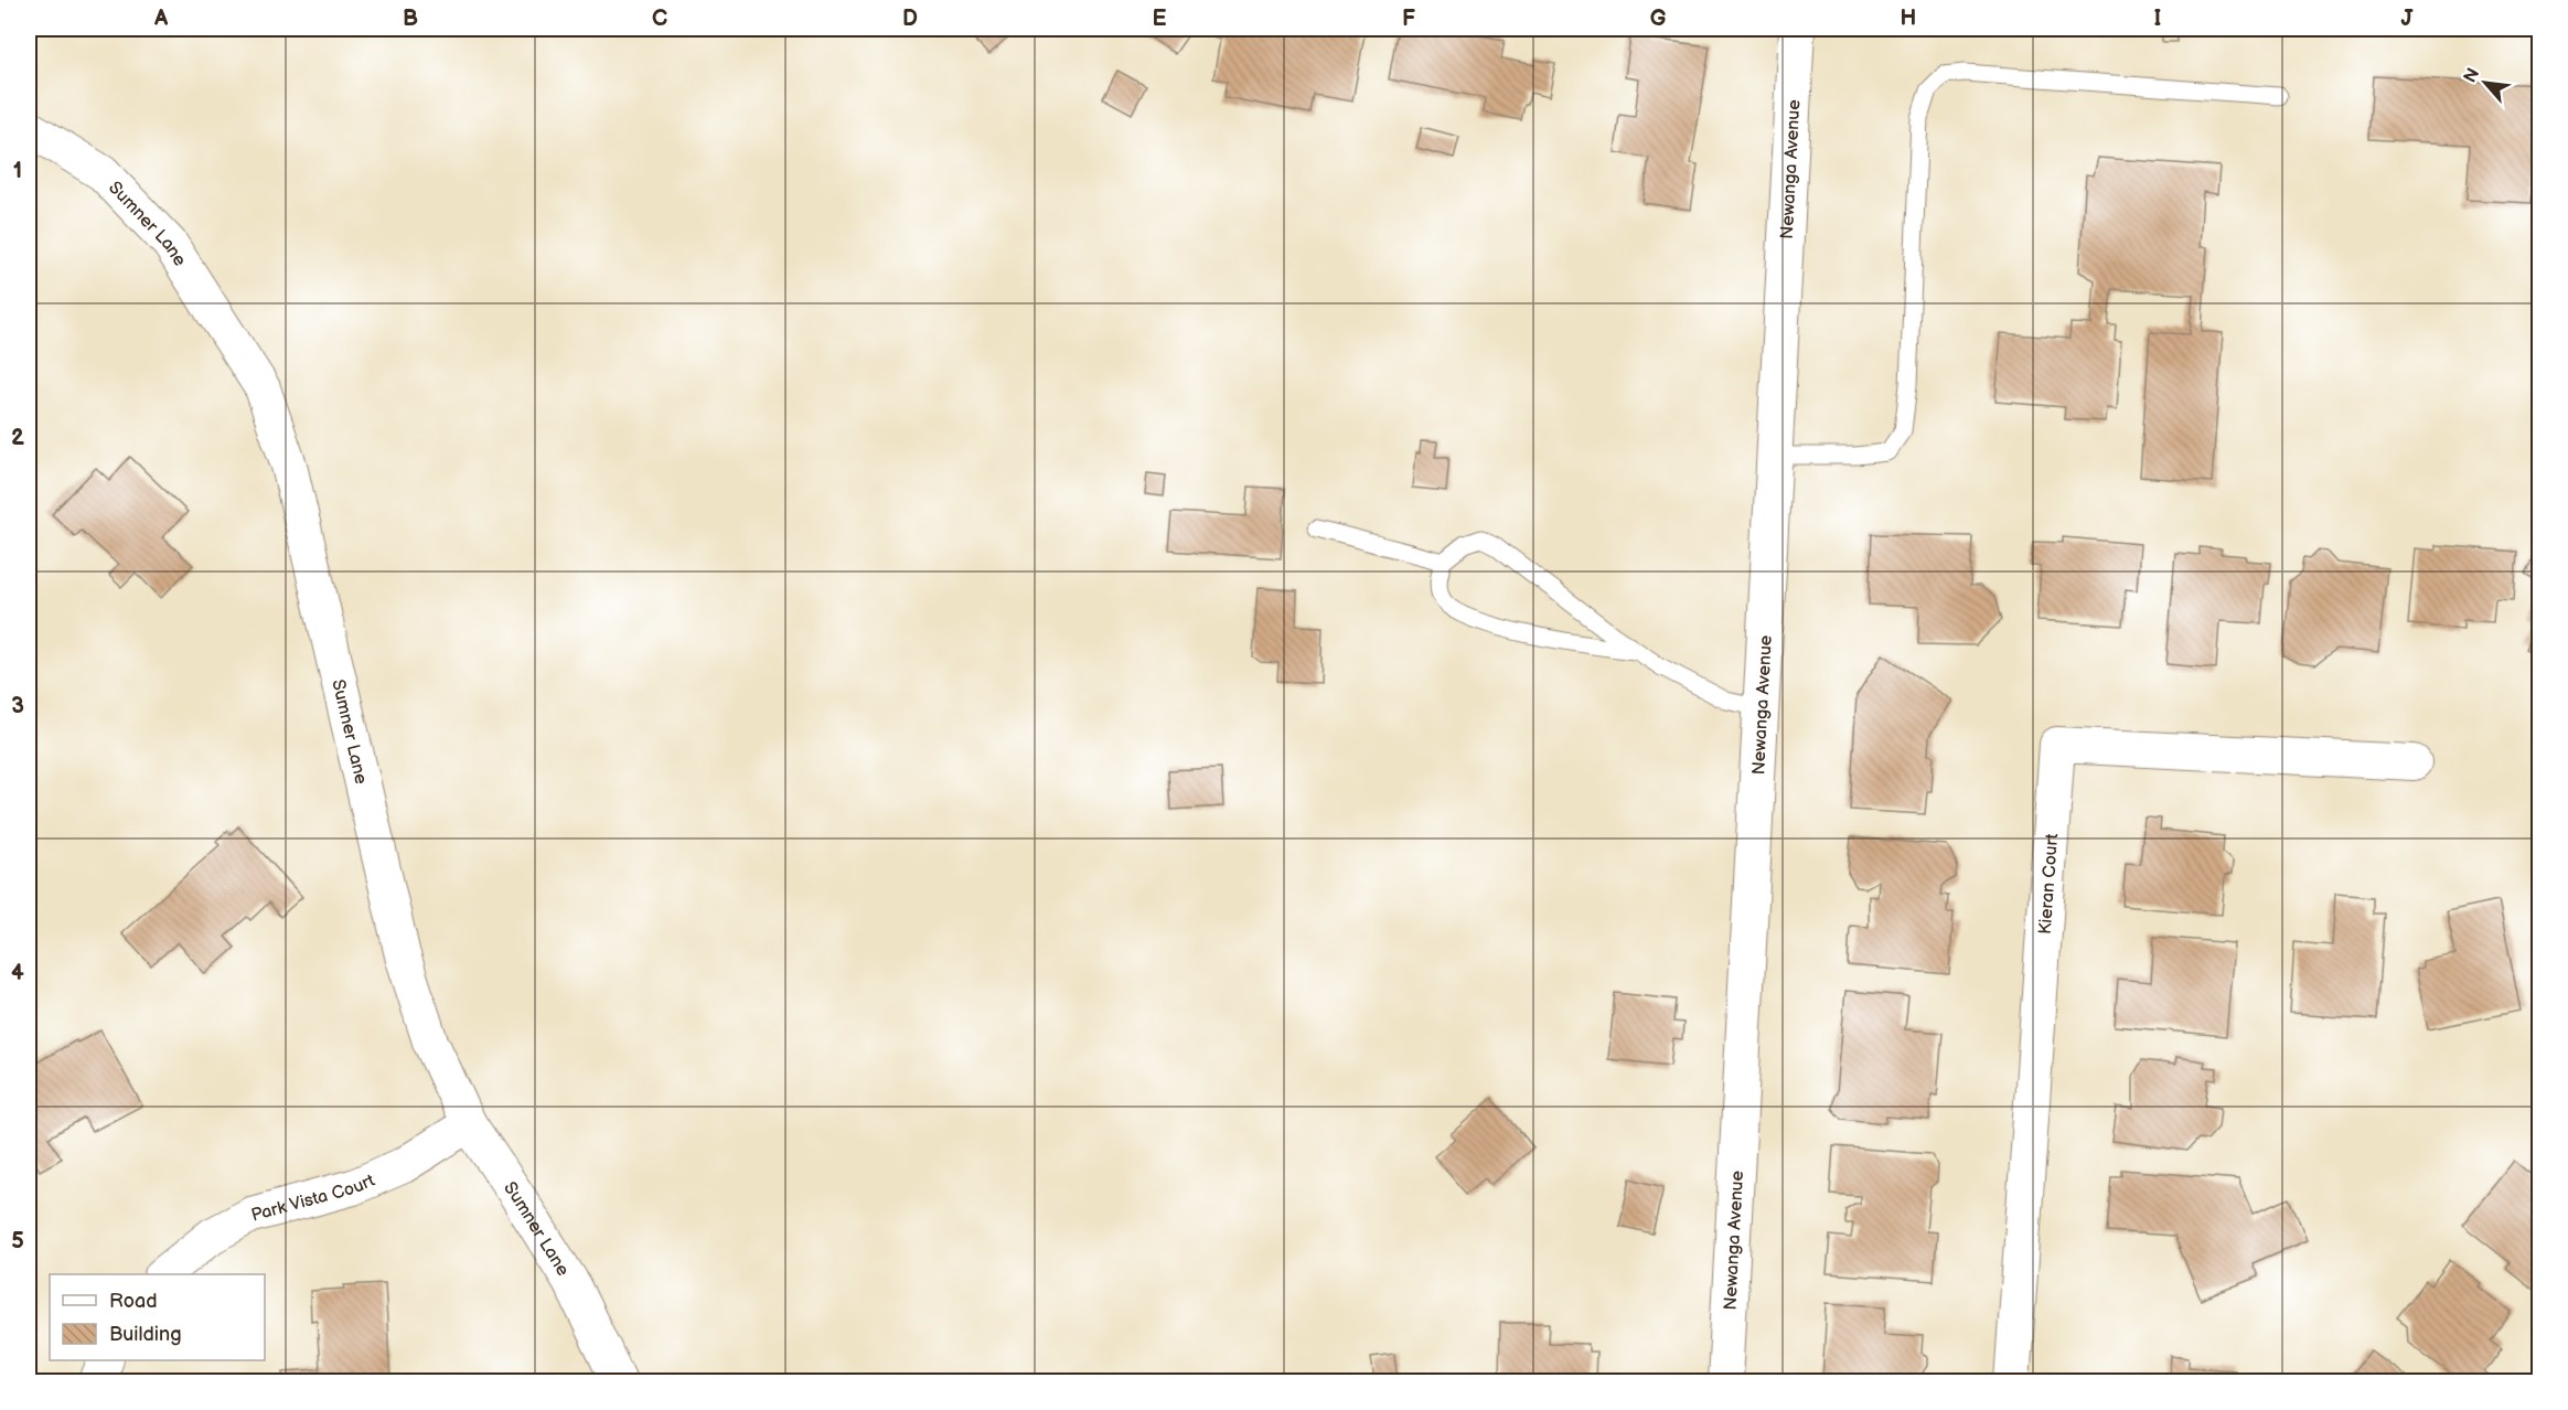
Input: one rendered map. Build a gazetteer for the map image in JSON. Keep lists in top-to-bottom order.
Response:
{
  "streets": {
    "street": [
      "Newanga Avenue",
      "Sumner Lane",
      "Kieran Court",
      "Park Vista Court"
    ]
  },
  "crossings": [
    ["Sumner Lane", "Park Vista Court"]
  ],
  "legend": ["Road", "Building"],
  "north": "top left",
  "grid": {
    "columns": [
      "A",
      "B",
      "C",
      "D",
      "E",
      "F",
      "G",
      "H",
      "I",
      "J"
    ],
    "rows": [
      "1",
      "2",
      "3",
      "4",
      "5"
    ]
  }
}
